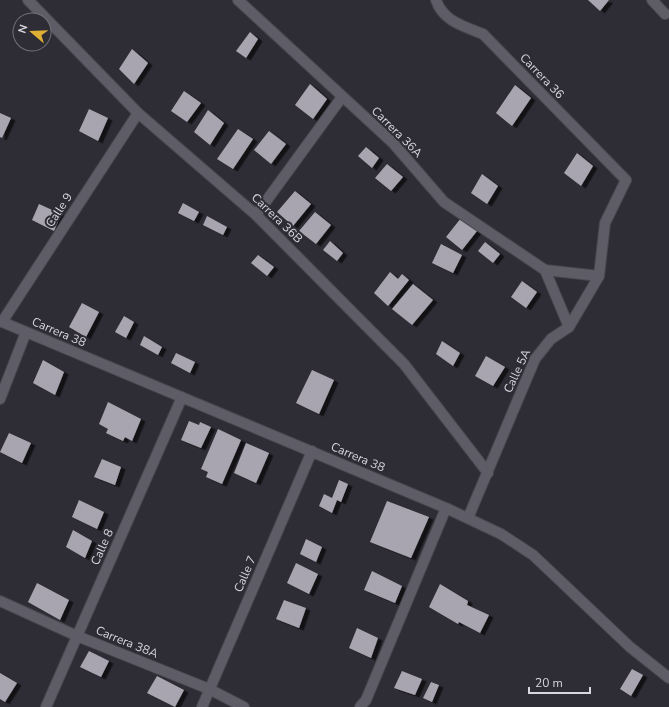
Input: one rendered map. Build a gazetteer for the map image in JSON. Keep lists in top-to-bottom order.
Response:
{
  "streets": {
    "street": [
      "Carrera 36",
      "Carrera 36A",
      "Calle 9",
      "Carrera 36B",
      "Carrera 38",
      "Calle 5A",
      "Calle 8",
      "Calle 7",
      "Carrera 38A"
    ]
  },
  "crossings": [
    ["Carrera 36", "Calle 5A"],
    ["Carrera 36A", "Calle 5A"],
    ["Calle 9", "Carrera 36B"],
    ["Calle 9", "Carrera 38"],
    ["Carrera 36B", "Calle 5A"],
    ["Carrera 38", "Calle 5A"],
    ["Carrera 38", "Calle 8"],
    ["Carrera 38", "Calle 7"],
    ["Calle 8", "Carrera 38A"],
    ["Calle 7", "Carrera 38A"]
  ],
  "scale_bar": "20 m",
  "north": "left"
}
